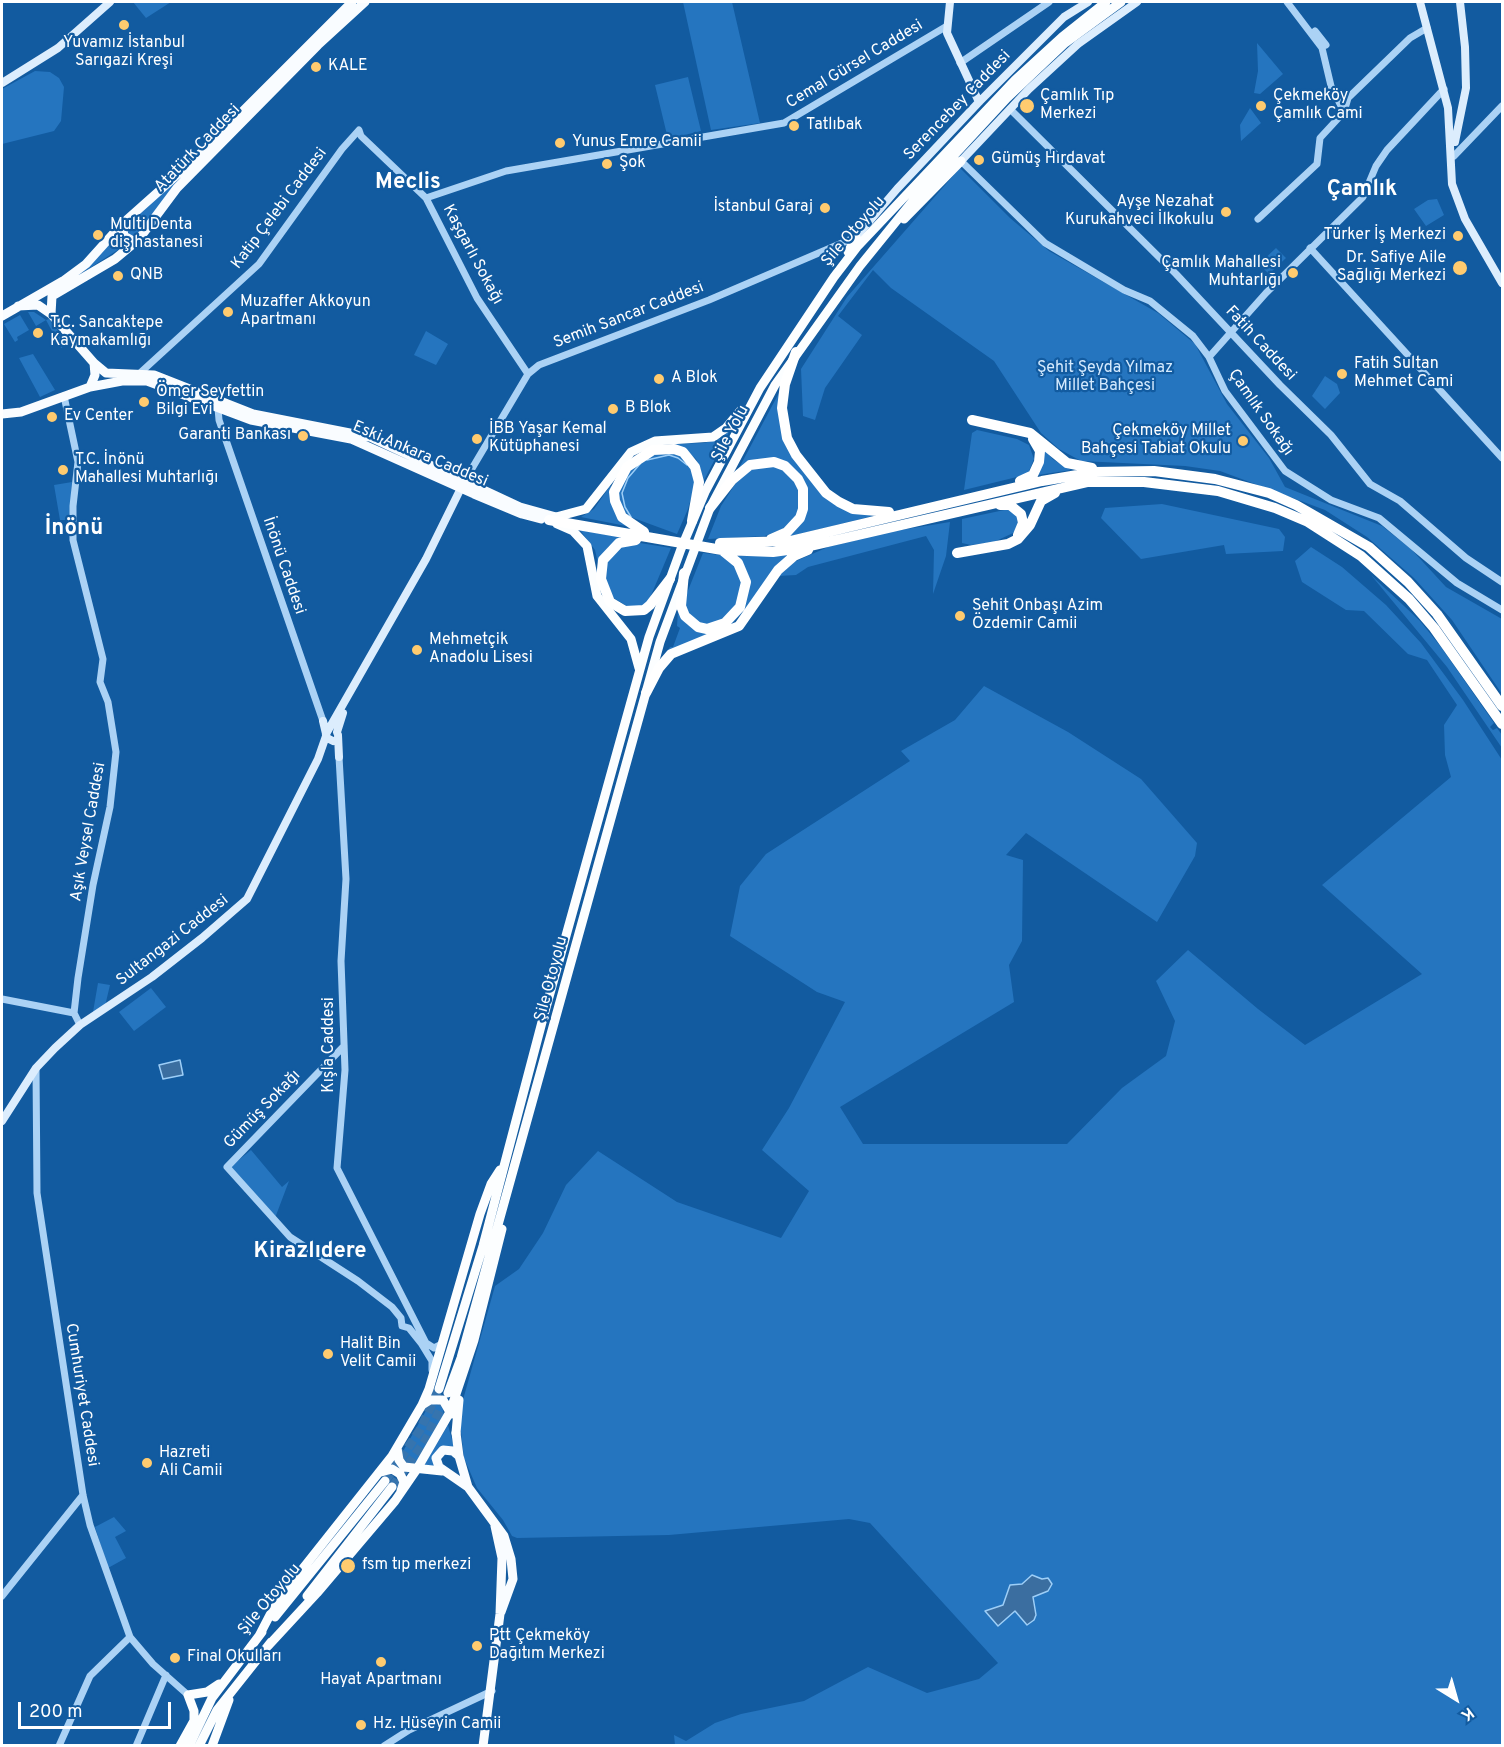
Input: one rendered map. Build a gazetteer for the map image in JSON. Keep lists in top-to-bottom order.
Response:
{
  "streets": {
    "highway": ["Şile Otoyolu", "Şile Yolu"],
    "main road": [
      "Serencebey Caddesi",
      "Atatürk Caddesi",
      "Eski Ankara Caddesi",
      "Sultangazi Caddesi",
      "Kışla Caddesi"
    ],
    "street": [
      "Cemal Gürsel Caddesi",
      "Katip Çelebi Caddesi",
      "Kaşgarlı Sokağı",
      "Semih Sancar Caddesi",
      "Fatih Caddesi",
      "Çamlık Sokağı",
      "İnönü Caddesi",
      "Aşık Veysel Caddesi",
      "Gümüş Sokağı",
      "Cumhuriyet Caddesi"
    ]
  },
  "crossings": [
    ["Cemal Gürsel Caddesi", "Kaşgarlı Sokağı"],
    ["Serencebey Caddesi", "Semih Sancar Caddesi"],
    ["Katip Çelebi Caddesi", "Kaşgarlı Sokağı"],
    ["Katip Çelebi Caddesi", "Eski Ankara Caddesi"],
    ["Şile Otoyolu", "Şile Yolu"],
    ["Kaşgarlı Sokağı", "Semih Sancar Caddesi"],
    ["Semih Sancar Caddesi", "Eski Ankara Caddesi"],
    ["Semih Sancar Caddesi", "Sultangazi Caddesi"],
    ["Eski Ankara Caddesi", "Aşık Veysel Caddesi"],
    ["Eski Ankara Caddesi", "Sultangazi Caddesi"],
    ["Sultangazi Caddesi", "Kışla Caddesi"],
    ["Sultangazi Caddesi", "Cumhuriyet Caddesi"],
    ["Kışla Caddesi", "Gümüş Sokağı"]
  ],
  "districts": [
    "Meclis",
    "Çamlık",
    "İnönü",
    "Kirazlıdere"
  ],
  "parks": ["Şehit Şeyda Yılmaz Millet Bahçesi"],
  "places": [
    "Yuvamız İstanbul Sarıgazi Kreşi",
    "KALE",
    "Çamlık Tıp Merkezi",
    "Çekmeköy Çamlık Cami",
    "Tatlıbak",
    "Yunus Emre Camii",
    "Gümüş Hırdavat",
    "Şok",
    "İstanbul Garaj",
    "Ayşe Nezahat Kurukahveci İlkokulu",
    "Multi Denta diş hastanesi",
    "Türker İş Merkezi",
    "Dr. Safiye Aile Sağlığı Merkezi",
    "Çamlık Mahallesi Muhtarlığı",
    "QNB",
    "Muzaffer Akkoyun Apartmanı",
    "T.C. Sancaktepe Kaymakamlığı",
    "Fatih Sultan Mehmet Cami",
    "A Blok",
    "Ömer Seyfettin Bilgi Evi",
    "B Blok",
    "Ev Center",
    "Garanti Bankası",
    "İBB Yaşar Kemal Kütüphanesi",
    "Çekmeköy Millet Bahçesi Tabiat Okulu",
    "T.C. İnönü Mahallesi Muhtarlığı",
    "Şehit Onbaşı Azim Özdemir Camii",
    "Mehmetçik Anadolu Lisesi",
    "Halit Bin Velit Camii",
    "Hazreti Ali Camii",
    "fsm tıp merkezi",
    "Ptt Çekmeköy Dağıtım Merkezi",
    "Final Okulları",
    "Hayat Apartmanı",
    "Hz. Hüseyin Camii"
  ],
  "scale_bar": "200 m",
  "north": "bottom right"
}
